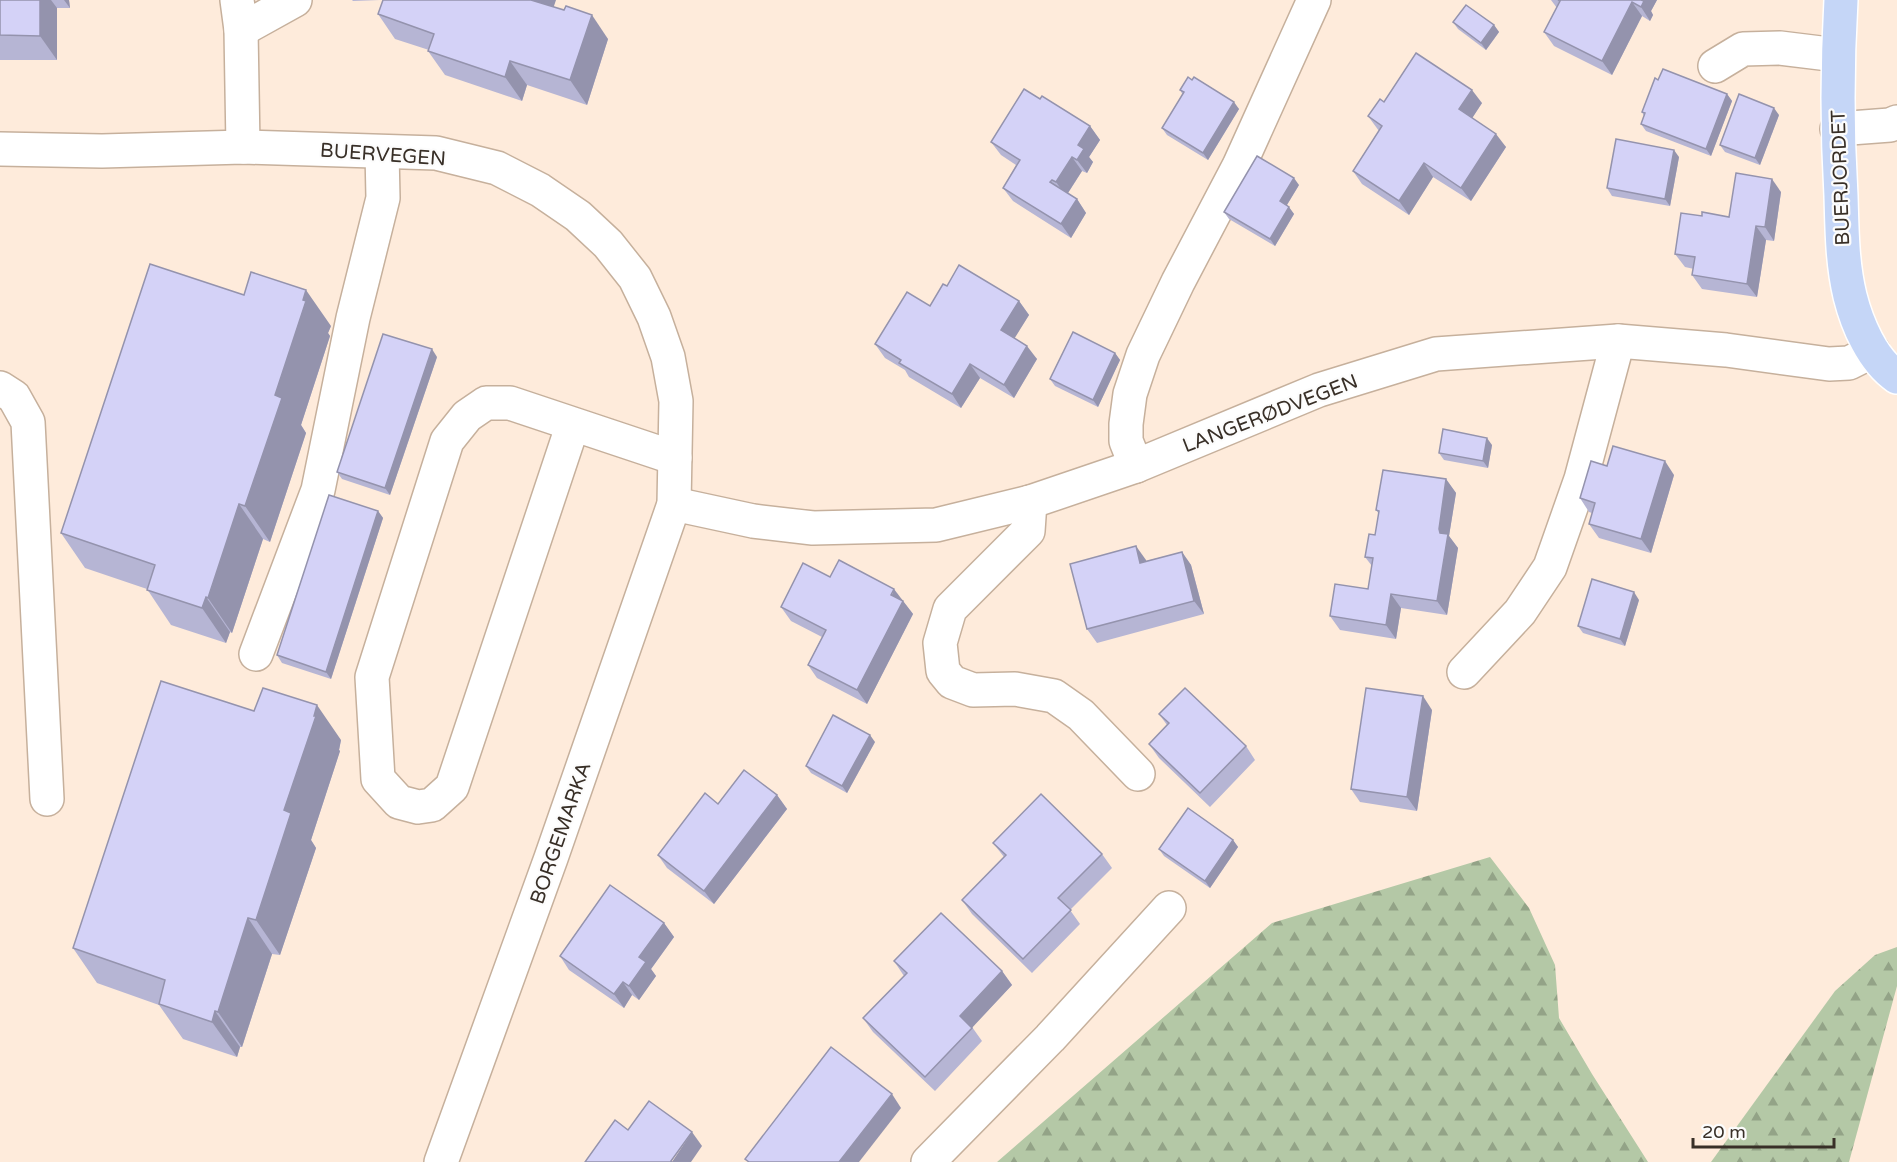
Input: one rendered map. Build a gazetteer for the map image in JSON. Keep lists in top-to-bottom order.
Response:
{
  "streets": {
    "main road": ["BUERJORDET"],
    "street": ["BUERVEGEN", "LANGERØDVEGEN", "BORGEMARKA"]
  },
  "crossings": [
    ["BUERVEGEN", "LANGERØDVEGEN"],
    ["BUERVEGEN", "BORGEMARKA"],
    ["BUERJORDET", "LANGERØDVEGEN"],
    ["LANGERØDVEGEN", "BORGEMARKA"]
  ],
  "scale_bar": "20 m"
}
